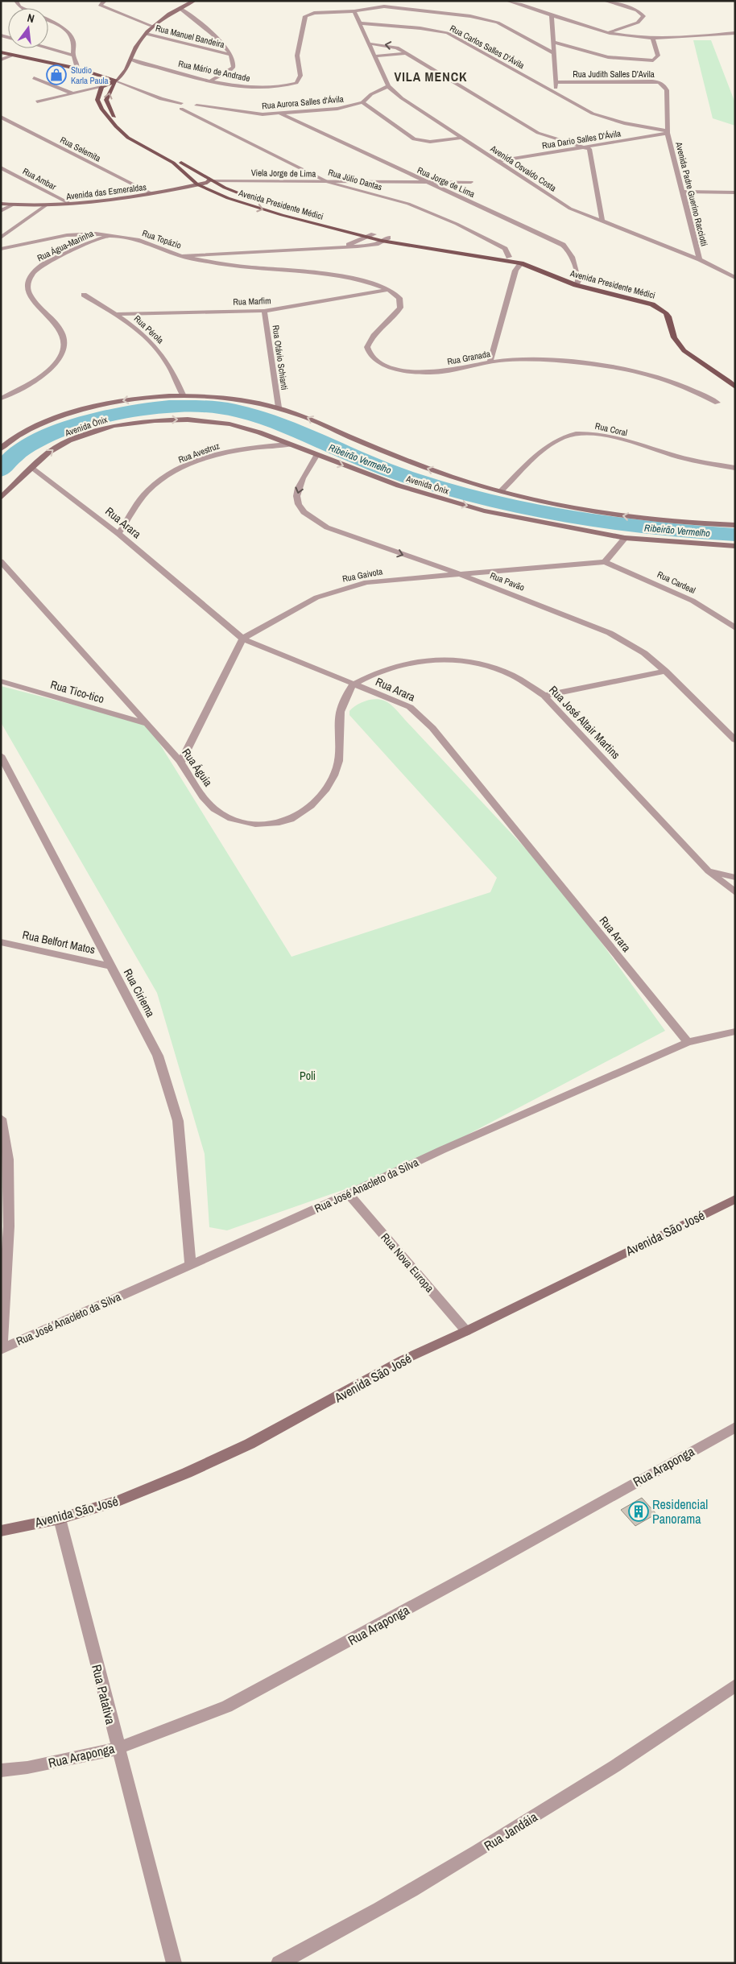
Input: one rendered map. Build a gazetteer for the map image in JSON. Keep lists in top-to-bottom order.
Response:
{
  "streets": {
    "main road": [
      "Avenida das Esmeraldas",
      "Avenida Presidente Médici",
      "Avenida Ônix",
      "Avenida São José"
    ],
    "street": [
      "Rua Manuel Bandeira",
      "Rua Carlos Salles D'Ávila",
      "Rua Mário de Andrade",
      "Rua Judith Salles D'Avila",
      "Rua Aurora Salles d'Ávila",
      "Rua Dario Salles D'Ávila",
      "Rua Selemita",
      "Avenida Osvaldo Costa",
      "Viela Jorge de Lima",
      "Rua Ambar",
      "Rua Júlio Dantas",
      "Rua Jorge de Lima",
      "Avenida Padre Guerino Racciotti",
      "Rua Topázio",
      "Rua Água-Marinha",
      "Rua Marfim",
      "Rua Pérola",
      "Rua Otávio Schianti",
      "Rua Granada",
      "Rua Coral",
      "Rua Avestruz",
      "Rua Arara",
      "Rua Gaivota",
      "Rua Pavão",
      "Rua Cardeal",
      "Rua Tico-tico",
      "Rua José Altair Martins",
      "Rua Águia",
      "Rua Belfort Matos",
      "Rua Ciriema",
      "Rua José Anacleto da Silva",
      "Rua Nova Europa",
      "Rua Araponga",
      "Rua Patativa",
      "Rua Jandáia"
    ]
  },
  "crossings": [
    ["Rua Carlos Salles D'Ávila", "Avenida Osvaldo Costa"],
    ["Rua Carlos Salles D'Ávila", "Avenida Padre Guerino Racciotti"],
    ["Rua Mário de Andrade", "Avenida Osvaldo Costa"],
    ["Rua Judith Salles D'Avila", "Rua Dario Salles D'Ávila"],
    ["Rua Judith Salles D'Avila", "Avenida Padre Guerino Racciotti"],
    ["Rua Aurora Salles d'Ávila", "Avenida Osvaldo Costa"],
    ["Rua Aurora Salles d'Ávila", "Rua Júlio Dantas"],
    ["Rua Aurora Salles d'Ávila", "Rua Jorge de Lima"],
    ["Rua Dario Salles D'Ávila", "Avenida Osvaldo Costa"],
    ["Rua Dario Salles D'Ávila", "Avenida Padre Guerino Racciotti"],
    ["Rua Selemita", "Avenida das Esmeraldas"],
    ["Avenida Osvaldo Costa", "Avenida Padre Guerino Racciotti"],
    ["Viela Jorge de Lima", "Rua Júlio Dantas"],
    ["Viela Jorge de Lima", "Rua Jorge de Lima"],
    ["Viela Jorge de Lima", "Avenida das Esmeraldas"],
    ["Viela Jorge de Lima", "Avenida Presidente Médici"],
    ["Rua Ambar", "Avenida das Esmeraldas"],
    ["Rua Júlio Dantas", "Avenida Presidente Médici"],
    ["Rua Jorge de Lima", "Avenida Presidente Médici"],
    ["Avenida das Esmeraldas", "Avenida Presidente Médici"],
    ["Avenida Presidente Médici", "Rua Topázio"],
    ["Rua Topázio", "Rua Água-Marinha"],
    ["Rua Marfim", "Rua Pérola"],
    ["Rua Marfim", "Rua Otávio Schianti"],
    ["Rua Marfim", "Rua Granada"],
    ["Rua Pérola", "Avenida Ônix"],
    ["Rua Otávio Schianti", "Avenida Ônix"],
    ["Avenida Ônix", "Rua Coral"],
    ["Avenida Ônix", "Rua Avestruz"],
    ["Avenida Ônix", "Rua Arara"],
    ["Avenida Ônix", "Rua Pavão"],
    ["Rua Avestruz", "Rua Arara"],
    ["Rua Arara", "Rua Gaivota"],
    ["Rua Arara", "Rua José Altair Martins"],
    ["Rua Arara", "Rua Águia"],
    ["Rua Arara", "Rua José Anacleto da Silva"],
    ["Rua Gaivota", "Rua Pavão"],
    ["Rua Gaivota", "Rua Cardeal"],
    ["Rua Tico-tico", "Rua Águia"],
    ["Rua José Altair Martins", "Rua Águia"],
    ["Rua Belfort Matos", "Rua Ciriema"],
    ["Rua Ciriema", "Rua José Anacleto da Silva"],
    ["Rua José Anacleto da Silva", "Rua Nova Europa"],
    ["Avenida São José", "Rua Nova Europa"],
    ["Avenida São José", "Rua Patativa"],
    ["Rua Araponga", "Rua Patativa"]
  ],
  "districts": ["VILA MENCK"],
  "water": ["Ribeirão Vermelho"],
  "parks": ["Poli"],
  "places": {
    "shop": ["Studio Karla Paula"],
    "building": ["Residencial Panorama"]
  },
  "north": "top"
}
